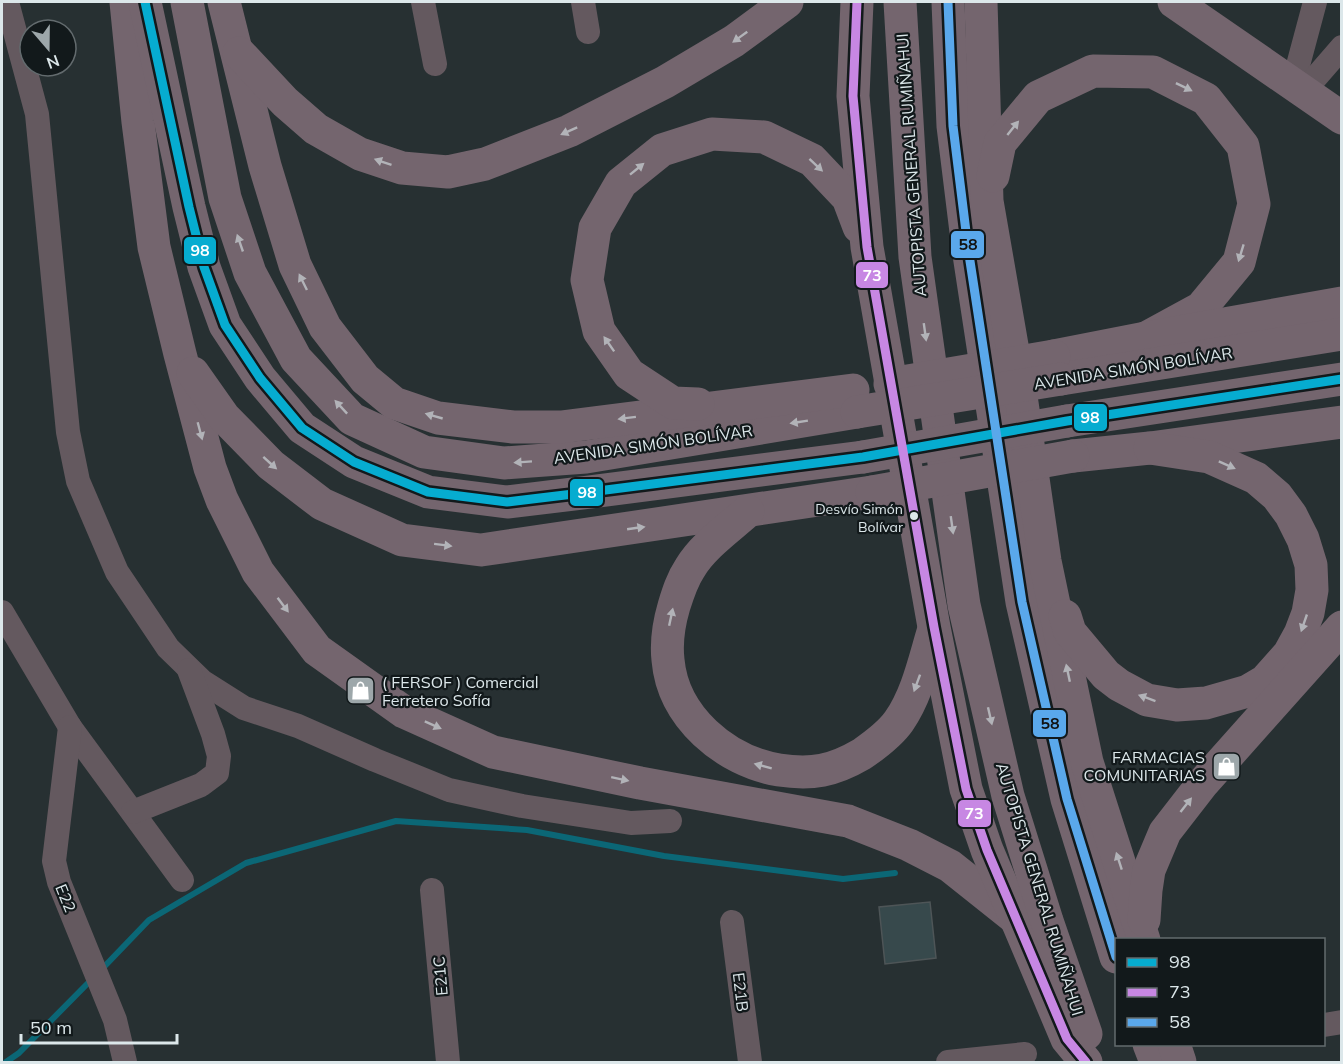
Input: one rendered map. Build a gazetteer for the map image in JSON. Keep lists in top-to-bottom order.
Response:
{
  "streets": {
    "highway": ["AUTOPISTA GENERAL RUMIÑAHUI", "AVENIDA SIMÓN BOLÍVAR"],
    "street": ["E22", "E21C", "E21B"]
  },
  "places": {
    "other": ["Desvío Simón Bolívar"],
    "shop": ["( FERSOF ) Comercial Ferretero Sofía", "FARMACIAS COMUNITARIAS"]
  },
  "lines": ["transit line 98", "transit line 73", "transit line 58"],
  "legend": ["98", "73", "58"],
  "scale_bar": "50 m",
  "north": "bottom"
}
